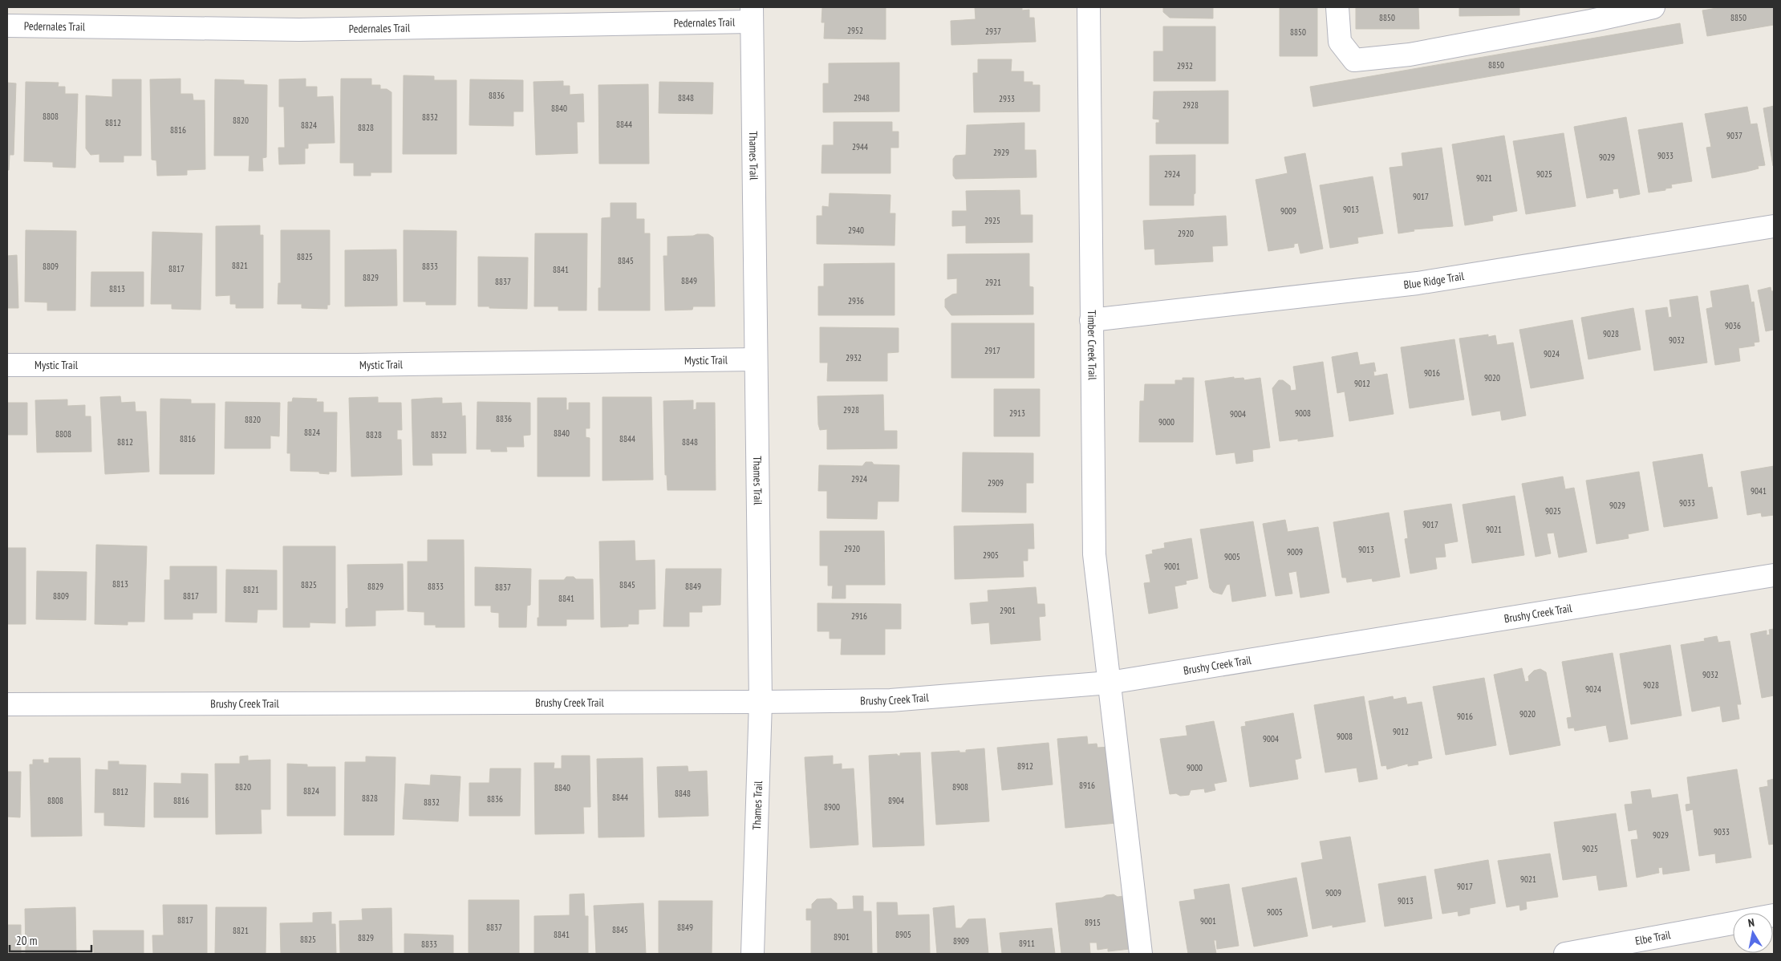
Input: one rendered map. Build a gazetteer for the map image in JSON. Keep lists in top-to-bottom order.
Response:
{
  "streets": {
    "street": [
      "Pedernales Trail",
      "Thames Trail",
      "Blue Ridge Trail",
      "Timber Creek Trail",
      "Mystic Trail",
      "Brushy Creek Trail",
      "Elbe Trail"
    ]
  },
  "crossings": [
    ["Pedernales Trail", "Thames Trail"],
    ["Thames Trail", "Mystic Trail"],
    ["Thames Trail", "Brushy Creek Trail"],
    ["Blue Ridge Trail", "Timber Creek Trail"],
    ["Timber Creek Trail", "Brushy Creek Trail"]
  ],
  "house_numbers": [
    "8850",
    "8850",
    "2952",
    "2937",
    "8850",
    "8850",
    "2932",
    "8836",
    "8848",
    "2948",
    "2933",
    "2928",
    "8840",
    "8808",
    "8832",
    "8820",
    "8812",
    "8844",
    "8824",
    "8828",
    "8816",
    "9037",
    "2944",
    "2929",
    "9033",
    "9029",
    "2924",
    "9025",
    "9021",
    "9017",
    "9013",
    "9009",
    "2925",
    "2940",
    "2920",
    "8825",
    "8845",
    "8821",
    "8809",
    "8833",
    "8817",
    "8841",
    "8829",
    "8849",
    "8837",
    "2921",
    "8813",
    "2936",
    "9036",
    "9028",
    "9032",
    "2917",
    "9024",
    "2932",
    "9016",
    "9020",
    "9012",
    "2928",
    "2913",
    "9008",
    "9004",
    "8836",
    "8820",
    "9000",
    "8824",
    "8840",
    "8808",
    "8828",
    "8832",
    "8816",
    "8844",
    "8812",
    "8848",
    "2924",
    "2909",
    "9041",
    "9033",
    "9029",
    "9025",
    "9017",
    "9021",
    "2920",
    "9013",
    "9009",
    "2905",
    "9005",
    "9001",
    "8813",
    "8825",
    "8845",
    "8829",
    "8833",
    "8849",
    "8837",
    "8821",
    "8809",
    "8817",
    "8841",
    "2901",
    "2916",
    "9032",
    "9028",
    "9024",
    "9020",
    "9016",
    "9012",
    "9008",
    "9004",
    "8912",
    "9000",
    "8916",
    "8820",
    "8908",
    "8840",
    "8824",
    "8812",
    "8848",
    "8844",
    "8828",
    "8836",
    "8808",
    "8816",
    "8904",
    "8832",
    "8900",
    "9033",
    "9029",
    "9025",
    "9021",
    "9017",
    "9009",
    "9013",
    "9005",
    "8817",
    "9001",
    "8915",
    "8837",
    "8849",
    "8845",
    "8821",
    "8841",
    "8905",
    "8901",
    "8829",
    "8825",
    "8909",
    "8911",
    "8833"
  ],
  "scale_bar": "20 m",
  "north": "top"
}
